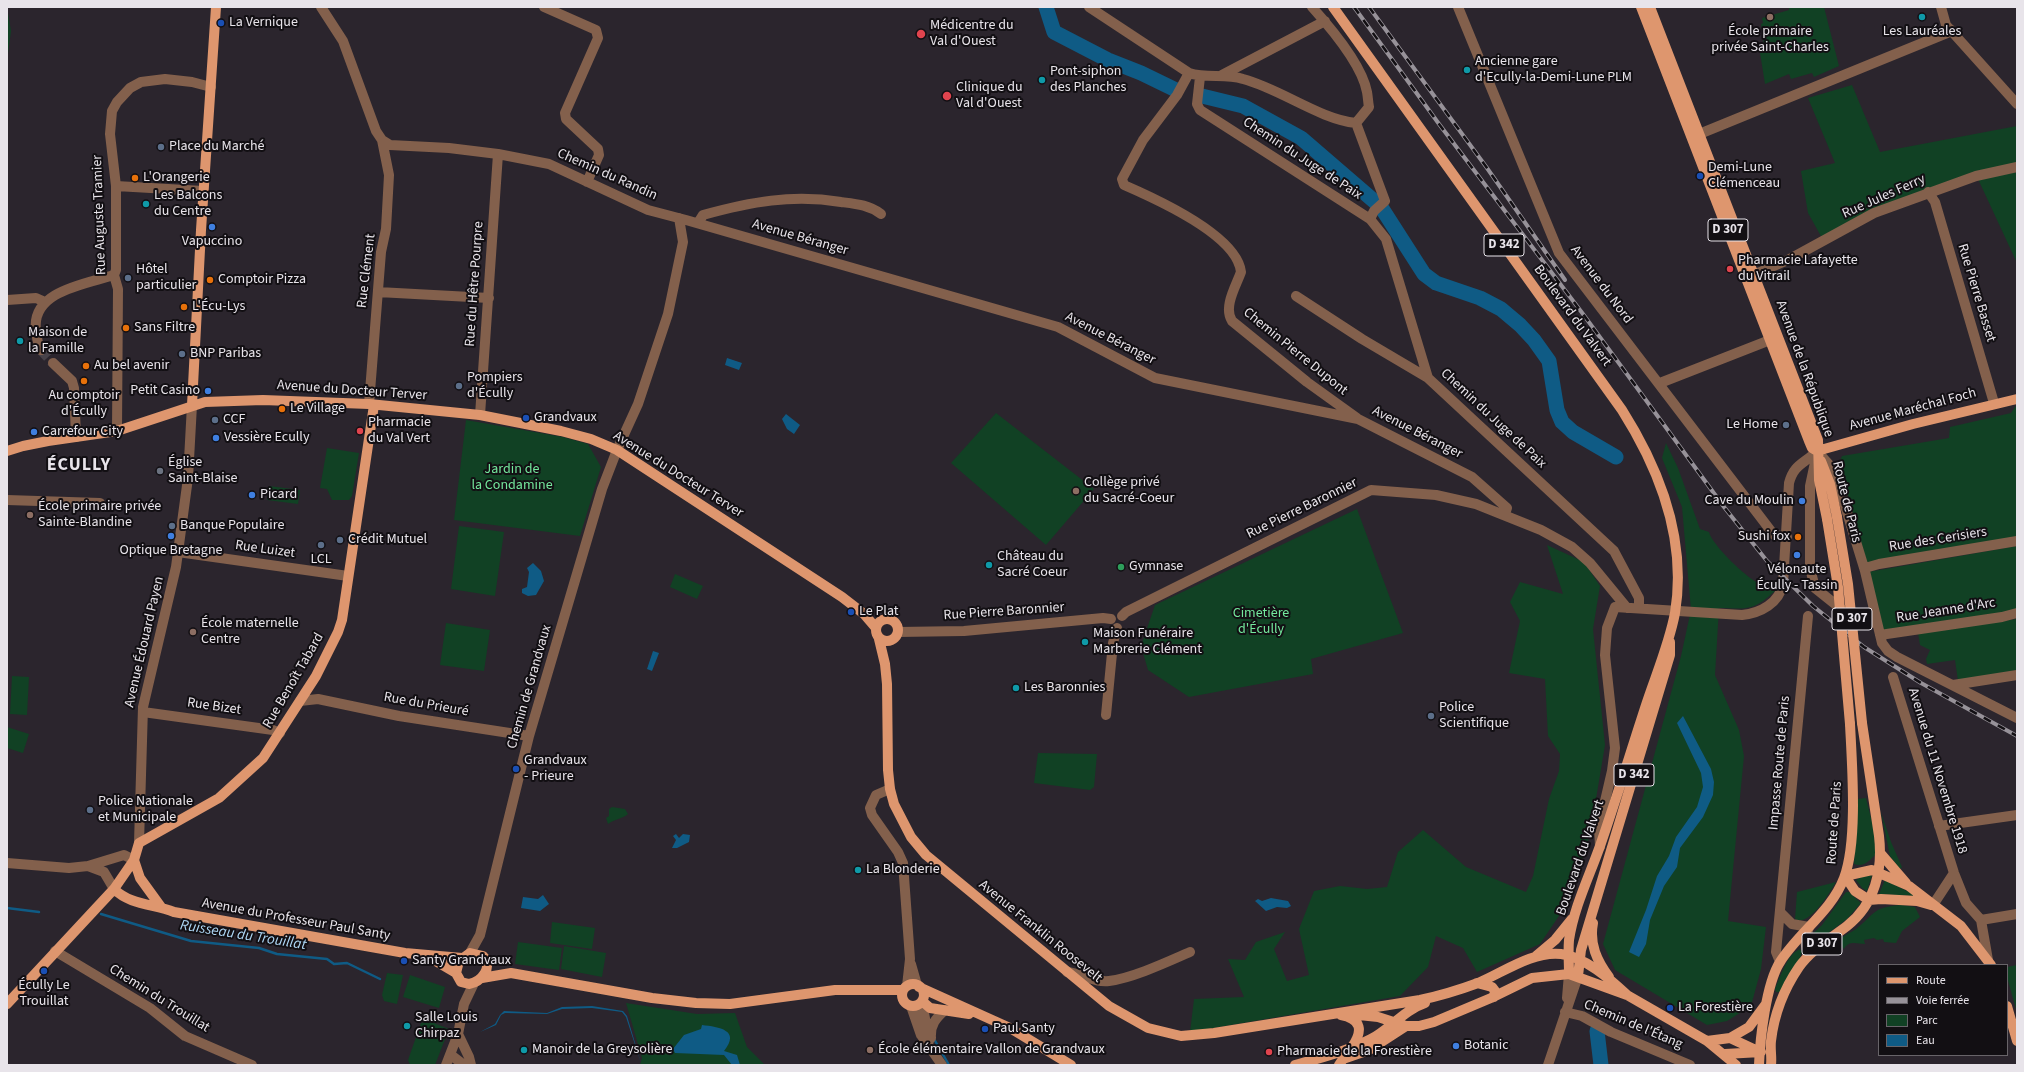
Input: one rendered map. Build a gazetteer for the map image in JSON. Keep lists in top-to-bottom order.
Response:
{
  "streets": {
    "main road": [
      "D 307",
      "D 342",
      "Boulevard du Valvert",
      "Avenue de la République",
      "Avenue du Docteur Terver",
      "Avenue Maréchal Foch",
      "Route de Paris",
      "Avenue Édouard Payen",
      "Rue Benoît Tabard",
      "Avenue du Professeur Paul Santy",
      "Avenue Franklin Roosevelt"
    ],
    "street": [
      "Chemin du Juge de Paix",
      "Chemin du Randin",
      "Rue Jules Ferry",
      "Rue Auguste Tramier",
      "Avenue Béranger",
      "Rue Clément",
      "Rue du Hêtre Pourpre",
      "Avenue du Nord",
      "Rue Pierre Basset",
      "Chemin Pierre Dupont",
      "Rue Pierre Baronnier",
      "Rue des Cerisiers",
      "Rue Luizet",
      "Rue Jeanne d'Arc",
      "Chemin de Grandvaux",
      "Rue du Prieuré",
      "Rue Bizet",
      "Impasse Route de Paris",
      "Avenue du 11 Novembre 1918",
      "Chemin du Trouillat",
      "Chemin de l'Étang"
    ]
  },
  "crossings": [
    ["Chemin du Randin", "Avenue Béranger"],
    ["Chemin du Randin", "Rue Clément"],
    ["Chemin du Randin", "Rue du Hêtre Pourpre"],
    ["Rue Jules Ferry", "Rue Pierre Basset"],
    ["Rue Jules Ferry", "Avenue de la République"],
    ["Rue Auguste Tramier", "Avenue du Docteur Terver"],
    ["Avenue Béranger", "Chemin Pierre Dupont"],
    ["Avenue Béranger", "Rue Pierre Baronnier"],
    ["Rue Clément", "Avenue du Docteur Terver"],
    ["Rue Clément", "Rue Benoît Tabard"],
    ["Rue du Hêtre Pourpre", "Avenue du Docteur Terver"],
    ["Rue Pierre Basset", "Avenue Maréchal Foch"],
    ["Boulevard du Valvert", "Avenue Franklin Roosevelt"],
    ["Avenue de la République", "Avenue Maréchal Foch"],
    ["Avenue de la République", "Route de Paris"],
    ["Avenue du Docteur Terver", "Rue Pierre Baronnier"],
    ["Avenue du Docteur Terver", "Avenue Édouard Payen"],
    ["Avenue du Docteur Terver", "Rue Benoît Tabard"],
    ["Avenue du Docteur Terver", "Chemin de Grandvaux"],
    ["Avenue du Docteur Terver", "Avenue Franklin Roosevelt"],
    ["Avenue Maréchal Foch", "Route de Paris"],
    ["Route de Paris", "Impasse Route de Paris"],
    ["Rue Pierre Baronnier", "Avenue Franklin Roosevelt"],
    ["Rue Luizet", "Avenue Édouard Payen"],
    ["Rue Luizet", "Rue Benoît Tabard"],
    ["Avenue Édouard Payen", "Rue Benoît Tabard"],
    ["Avenue Édouard Payen", "Rue Bizet"],
    ["Avenue Édouard Payen", "Avenue du Professeur Paul Santy"],
    ["Avenue Édouard Payen", "Chemin du Trouillat"],
    ["Rue Benoît Tabard", "Rue Bizet"],
    ["Chemin de Grandvaux", "Rue du Prieuré"],
    ["Chemin de Grandvaux", "Avenue du Professeur Paul Santy"]
  ],
  "districts": ["ÉCULLY"],
  "water": ["Ruisseau du Trouillat"],
  "parks": ["Jardin de la Condamine", "Cimetière d'Écully"],
  "places": [
    "École primaire privée Saint-Charles",
    "Les Lauréales",
    "La Vernique",
    "Médicentre du Val d'Ouest",
    "Ancienne gare d'Ecully-la-Demi-Lune PLM",
    "Pont-siphon des Planches",
    "Clinique du Val d'Ouest",
    "Place du Marché",
    "Demi-Lune Clémenceau",
    "L'Orangerie",
    "Les Balcons du Centre",
    "Vapuccino",
    "Pharmacie Lafayette du Vitrail",
    "Hôtel particulier",
    "Comptoir Pizza",
    "L'Écu-Lys",
    "Sans Filtre",
    "Maison de la Famille",
    "BNP Paribas",
    "Au bel avenir",
    "Au comptoir d'Écully",
    "Pompiers d'Écully",
    "Petit Casino",
    "Le Village",
    "Grandvaux",
    "CCF",
    "Le Home",
    "Pharmacie du Val Vert",
    "Carrefour City",
    "Vessière Ecully",
    "Église Saint-Blaise",
    "Collège privé du Sacré-Coeur",
    "Picard",
    "Cave du Moulin",
    "École primaire privée Sainte-Blandine",
    "Banque Populaire",
    "Optique Bretagne",
    "Sushi fox",
    "Crédit Mutuel",
    "LCL",
    "Vélonaute Écully - Tassin",
    "Château du Sacré Coeur",
    "Gymnase",
    "Le Plat",
    "École maternelle Centre",
    "Maison Funéraire Marbrerie Clément",
    "Les Baronnies",
    "Police Scientifique",
    "Grandvaux - Prieure",
    "Police Nationale et Municipale",
    "La Blonderie",
    "Santy Grandvaux",
    "Écully Le Trouillat",
    "La Forestière",
    "Salle Louis Chirpaz",
    "Paul Santy",
    "Botanic",
    "Manoir de la Greysolière",
    "École élémentaire Vallon de Grandvaux",
    "Pharmacie de la Forestière"
  ],
  "legend": [
    "Route",
    "Voie ferrée",
    "Parc",
    "Eau"
  ]
}
